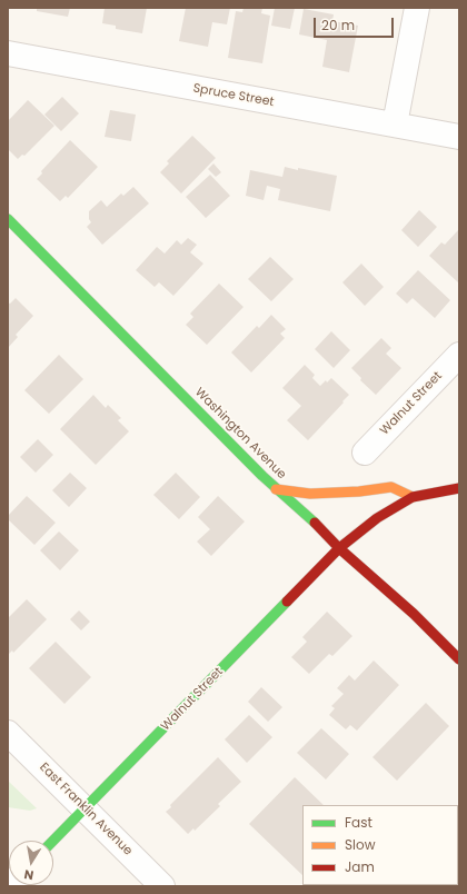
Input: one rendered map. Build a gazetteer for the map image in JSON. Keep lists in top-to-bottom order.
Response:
{
  "streets": {
    "main road": ["Walnut Street", "Washington Avenue"],
    "street": ["Spruce Street", "East Franklin Avenue"]
  },
  "crossings": [
    ["Walnut Street", "Washington Avenue"],
    ["Walnut Street", "East Franklin Avenue"]
  ],
  "legend": ["Fast", "Slow", "Jam"],
  "scale_bar": "20 m",
  "north": "bottom"
}
